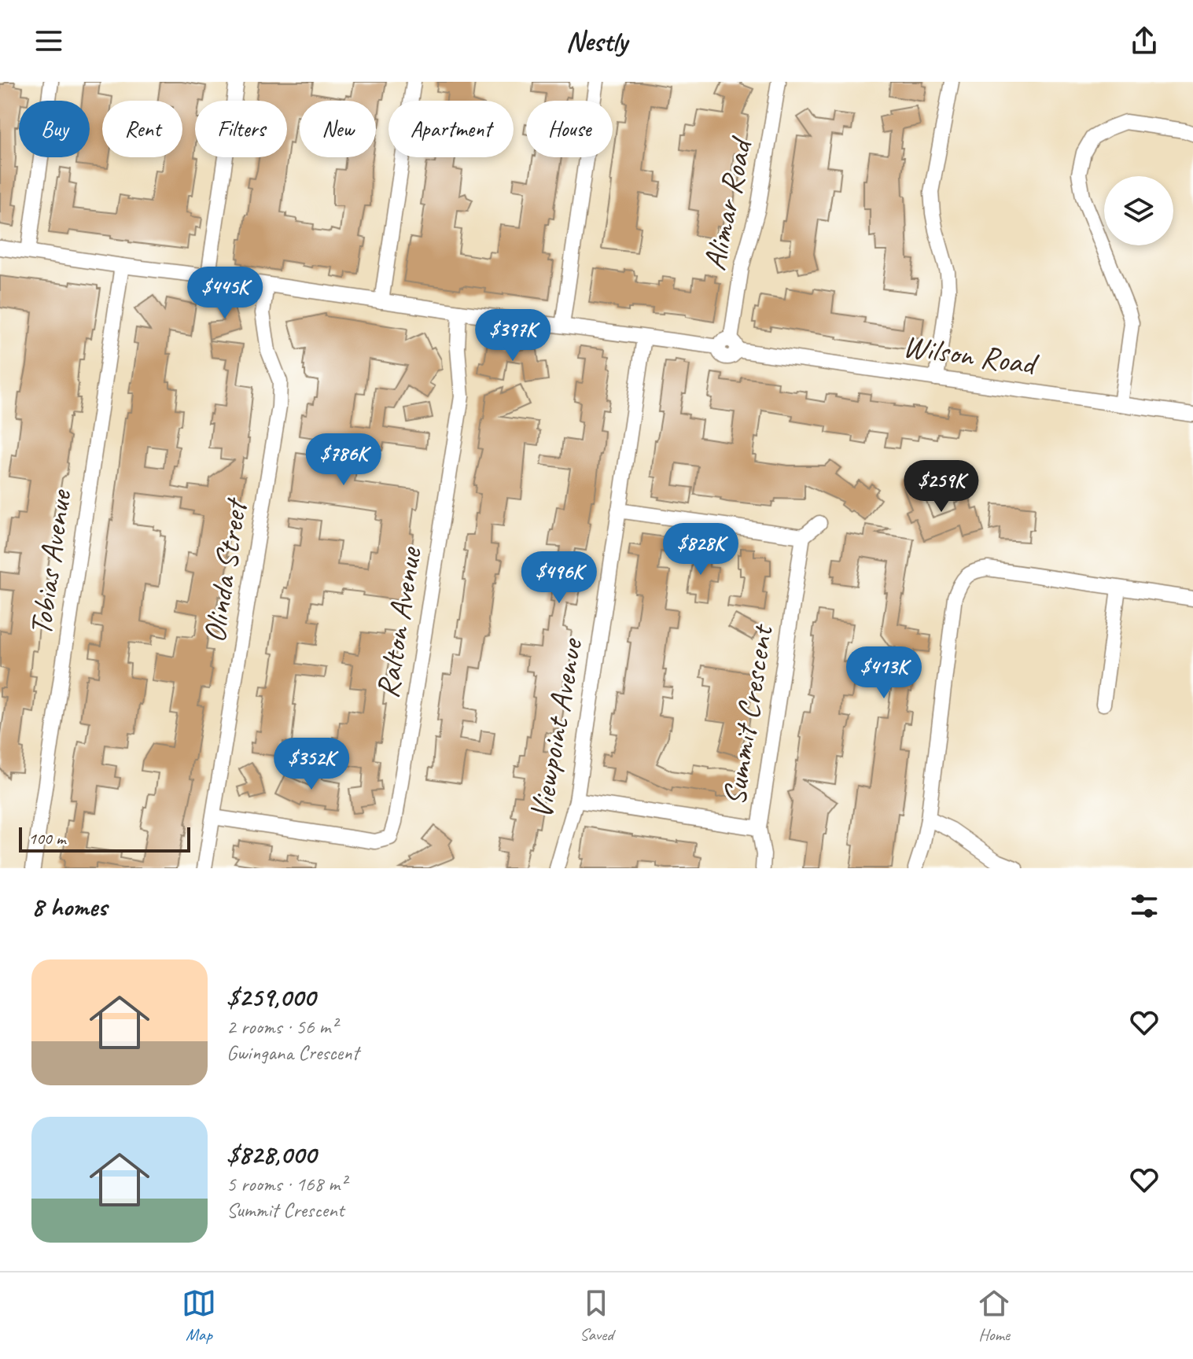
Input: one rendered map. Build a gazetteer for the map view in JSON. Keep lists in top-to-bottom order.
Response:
{
  "streets": {
    "street": [
      "Alimar Road",
      "Wilson Road",
      "Tobias Avenue",
      "Olinda Street",
      "Ralton Avenue",
      "Summit Crescent",
      "Viewpoint Avenue"
    ]
  },
  "crossings": [
    ["Alimar Road", "Wilson Road"],
    ["Wilson Road", "Tobias Avenue"],
    ["Wilson Road", "Olinda Street"],
    ["Wilson Road", "Ralton Avenue"],
    ["Wilson Road", "Viewpoint Avenue"],
    ["Olinda Street", "Ralton Avenue"],
    ["Summit Crescent", "Viewpoint Avenue"]
  ],
  "scale_bar": "100 m",
  "page": {
    "header": "Nestly",
    "chip": [
      "Buy",
      "Rent",
      "Filters",
      "New",
      "Apartment",
      "House"
    ],
    "price": [
      "$445K",
      "$397K",
      "$786K",
      "$259K",
      "$828K",
      "$496K",
      "$413K",
      "$352K"
    ],
    "scale": "100 m",
    "heading": "8 homes",
    "list": [
      {
        "name": "$259,000",
        "note": "2 rooms · 56 m² · Gwingana Crescent"
      },
      {
        "name": "$828,000",
        "note": "5 rooms · 168 m² · Summit Crescent"
      }
    ],
    "tabs": ["Map", "Saved", "Home"]
  }
}
